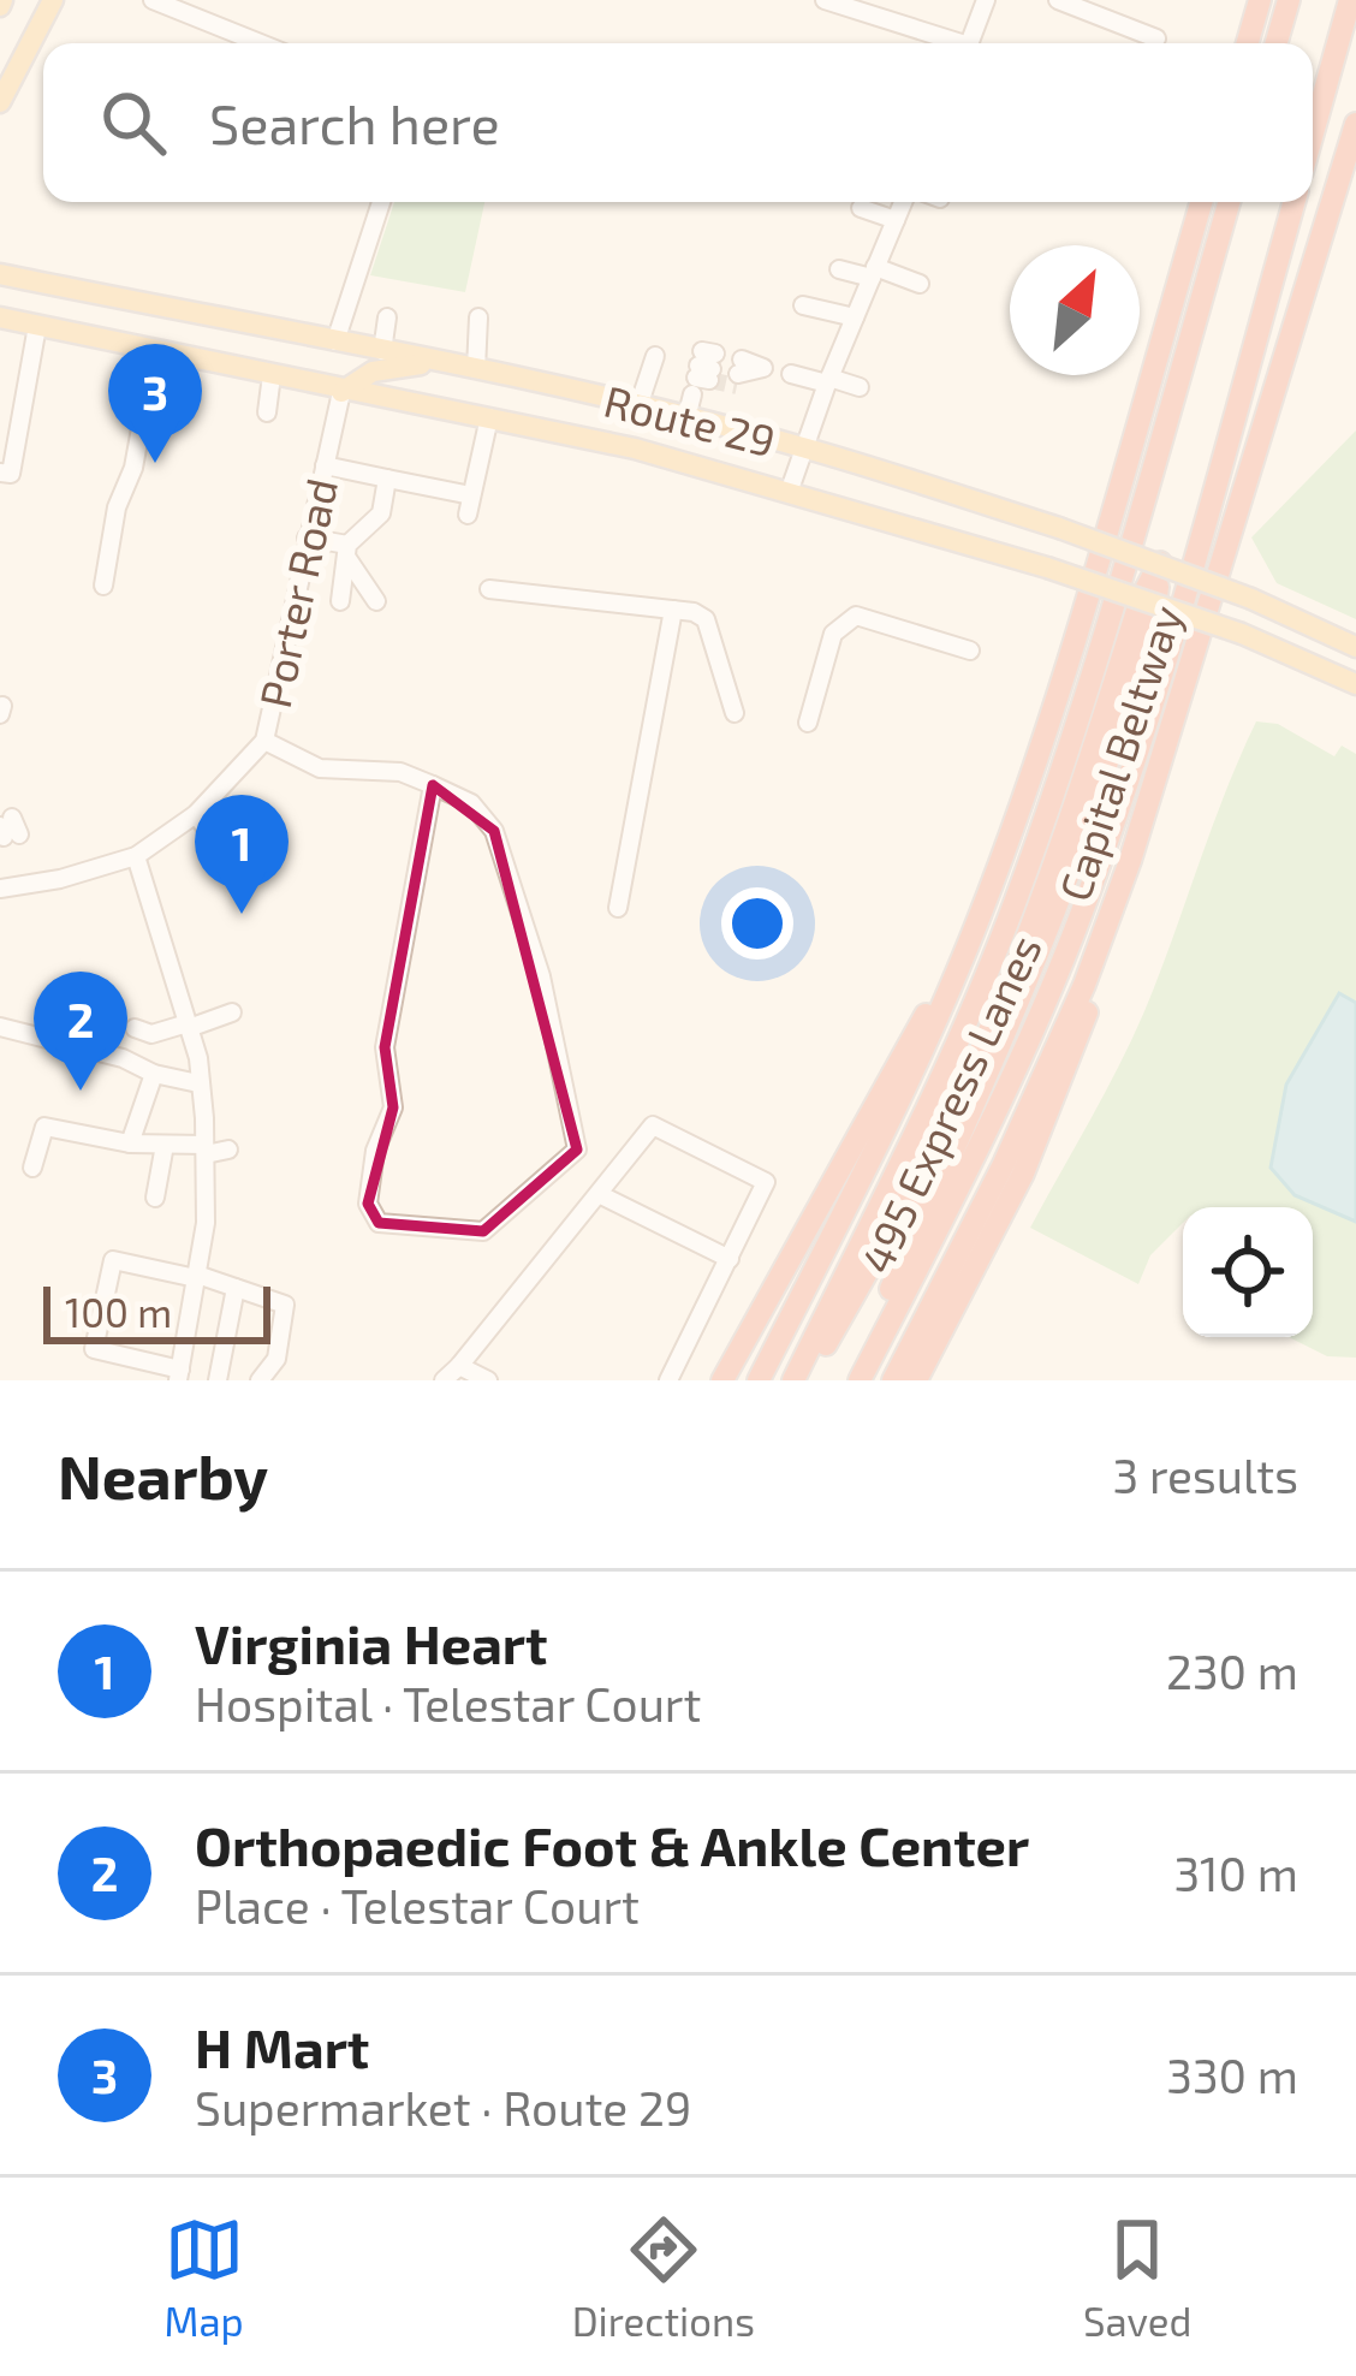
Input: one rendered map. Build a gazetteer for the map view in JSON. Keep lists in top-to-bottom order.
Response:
{
  "streets": {
    "highway": ["Capital Beltway", "495 Express Lanes"],
    "main road": ["Route 29"],
    "street": ["Porter Road"]
  },
  "crossings": [
    ["Route 29", "Porter Road"]
  ],
  "scale_bar": "100 m",
  "north": "top right",
  "page": {
    "search": "Search here",
    "pins": ["3", "1", "2"],
    "scale": "100 m",
    "heading": ["Nearby", "3 results"],
    "list": [
      {
        "mark": "1",
        "name": "Virginia Heart",
        "note": "Hospital · Telestar Court",
        "value": "230 m"
      },
      {
        "mark": "2",
        "name": "Orthopaedic Foot & Ankle Center",
        "note": "Place · Telestar Court",
        "value": "310 m"
      },
      {
        "mark": "3",
        "name": "H Mart",
        "note": "Supermarket · Route 29",
        "value": "330 m"
      }
    ],
    "nav": ["Map", "Directions", "Saved"]
  }
}
